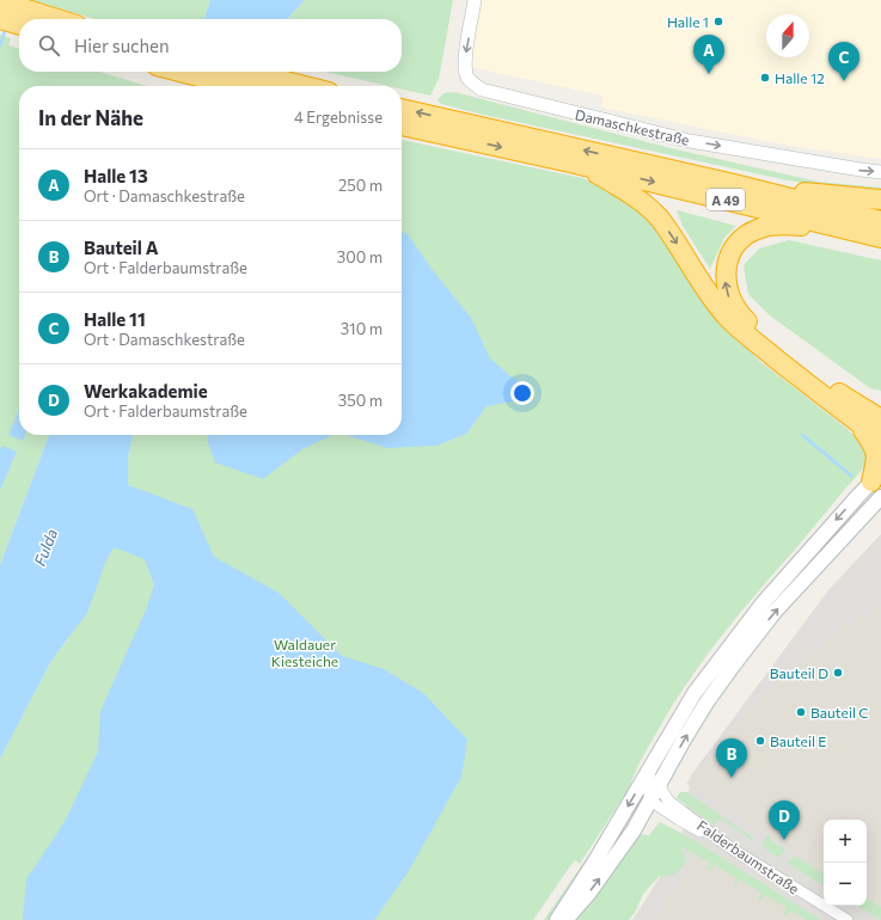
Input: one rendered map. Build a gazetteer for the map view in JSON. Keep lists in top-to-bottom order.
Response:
{
  "streets": {
    "highway": ["A 49"],
    "street": ["Damaschkestraße", "Falderbaumstraße"]
  },
  "one_way": ["Damaschkestraße"],
  "water": ["Fulda"],
  "parks": ["Waldauer Kiesteiche"],
  "places": [
    "Halle 1",
    "Halle 12",
    "Bauteil D",
    "Bauteil C",
    "Bauteil E"
  ],
  "north": "top",
  "page": {
    "search": "Hier suchen",
    "pins": [
      "A",
      "C",
      "B",
      "D"
    ],
    "heading": ["In der Nähe", "4 Ergebnisse"],
    "list": [
      {
        "mark": "A",
        "name": "Halle 13",
        "note": "Ort · Damaschkestraße",
        "value": "250 m"
      },
      {
        "mark": "B",
        "name": "Bauteil A",
        "note": "Ort · Falderbaumstraße",
        "value": "300 m"
      },
      {
        "mark": "C",
        "name": "Halle 11",
        "note": "Ort · Damaschkestraße",
        "value": "310 m"
      },
      {
        "mark": "D",
        "name": "Werkakademie",
        "note": "Ort · Falderbaumstraße",
        "value": "350 m"
      }
    ],
    "map_buttons": ["+", "−"]
  }
}
